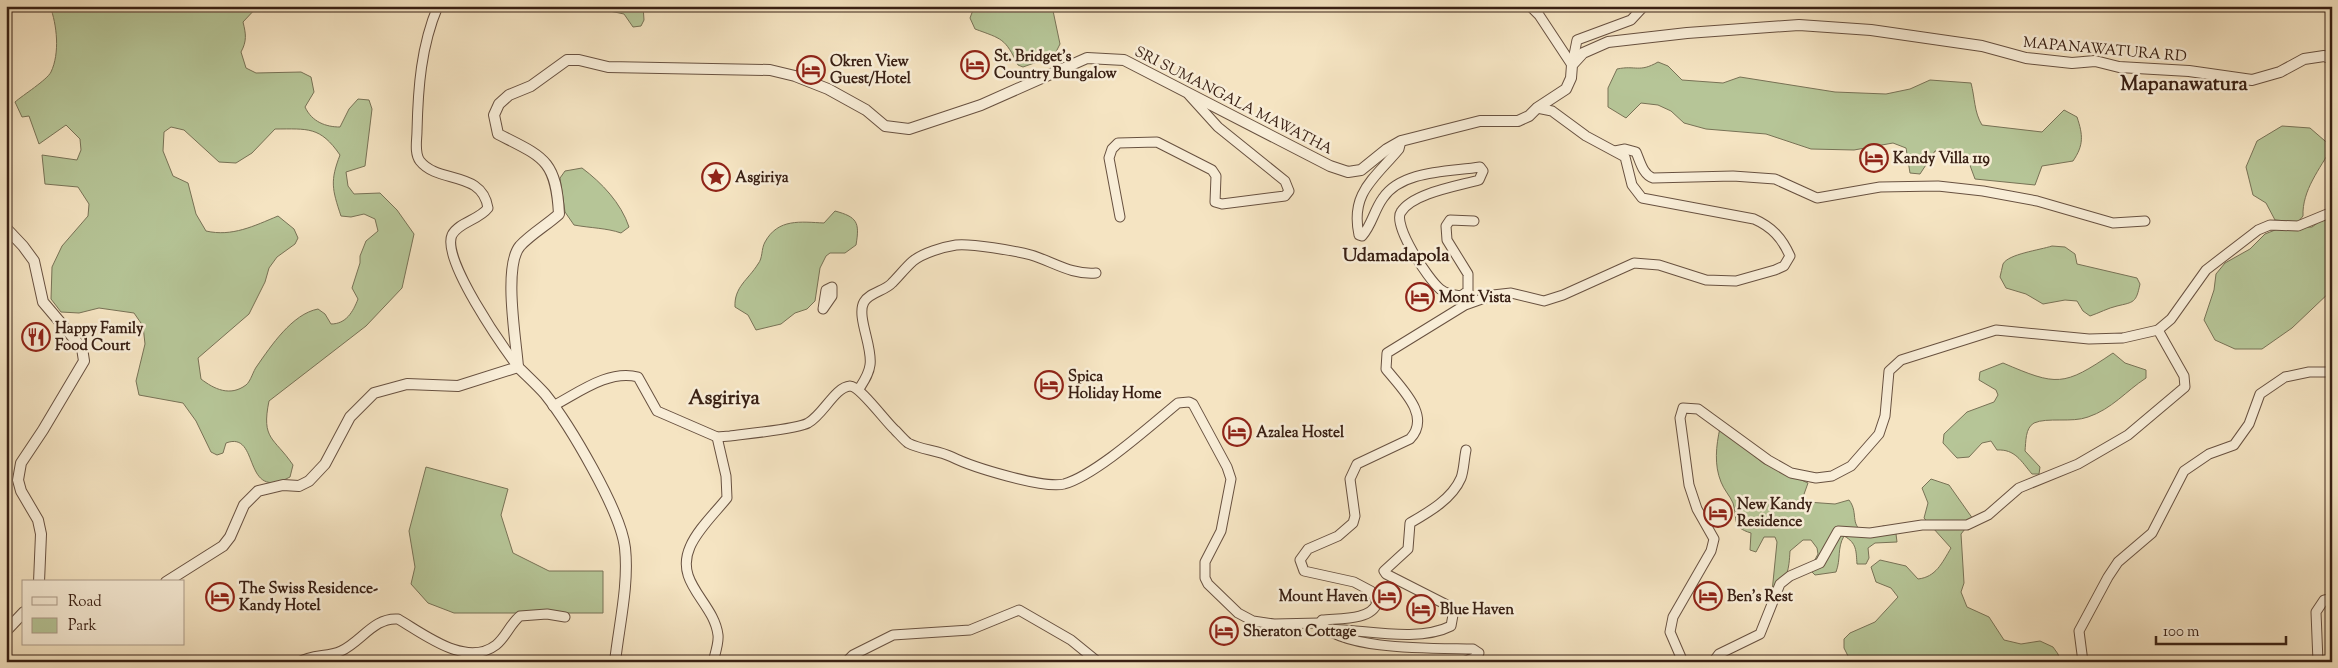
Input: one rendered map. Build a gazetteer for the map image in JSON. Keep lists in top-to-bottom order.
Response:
{
  "streets": {
    "street": ["MAPANAWATURA RD", "SRI SUMANGALA MAWATHA"]
  },
  "districts": ["Mapanawatura", "Udamadapola", "Asgiriya"],
  "places": {
    "hotel": [
      "St. Bridget's Country Bungalow",
      "Okren View Guest/Hotel",
      "Kandy Villa 119",
      "Mont Vista",
      "Spica Holiday Home",
      "Azalea Hostel",
      "New Kandy Residence",
      "Mount Haven",
      "Ben's Rest",
      "The Swiss Residence- Kandy Hotel",
      "Blue Haven",
      "Sheraton Cottage"
    ],
    "place": ["Asgiriya"],
    "restaurant": ["Happy Family Food Court"]
  },
  "legend": ["Road", "Park"],
  "scale_bar": "100 m"
}
